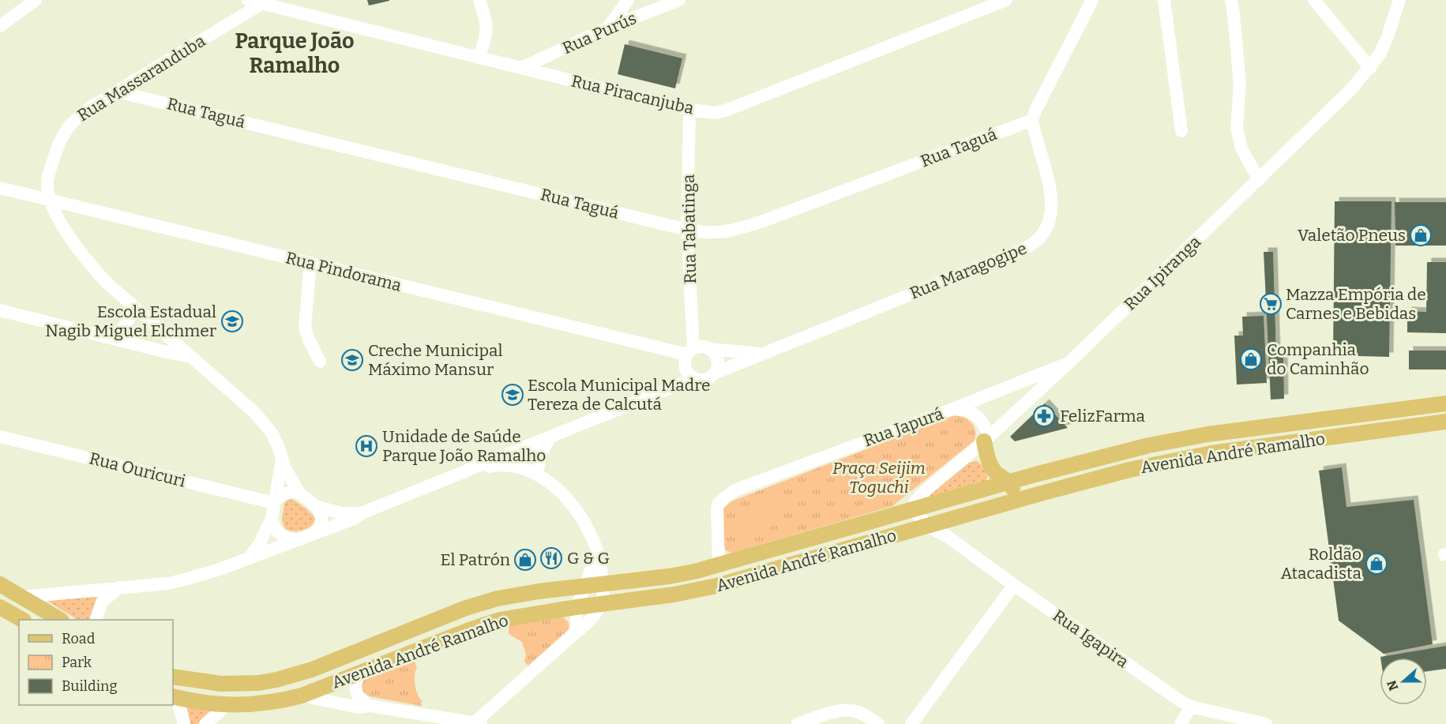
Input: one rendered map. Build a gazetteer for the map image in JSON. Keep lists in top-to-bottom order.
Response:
{
  "streets": {
    "main road": ["Avenida André Ramalho"],
    "street": [
      "Rua Purús",
      "Rua Massaranduba",
      "Rua Piracanjuba",
      "Rua Taguá",
      "Rua Tabatinga",
      "Rua Maragogipe",
      "Rua Pindorama",
      "Rua Ipiranga",
      "Rua Japurá",
      "Rua Ouricuri",
      "Rua Igapira"
    ]
  },
  "crossings": [
    ["Rua Purús", "Rua Piracanjuba"],
    ["Rua Massaranduba", "Rua Piracanjuba"],
    ["Rua Massaranduba", "Rua Taguá"],
    ["Rua Massaranduba", "Rua Pindorama"],
    ["Rua Massaranduba", "Rua Ouricuri"],
    ["Rua Piracanjuba", "Rua Tabatinga"],
    ["Rua Taguá", "Rua Tabatinga"],
    ["Rua Taguá", "Rua Maragogipe"],
    ["Rua Tabatinga", "Rua Maragogipe"],
    ["Rua Tabatinga", "Rua Pindorama"],
    ["Rua Maragogipe", "Rua Pindorama"],
    ["Rua Ipiranga", "Rua Japurá"],
    ["Rua Ipiranga", "Avenida André Ramalho"],
    ["Rua Japurá", "Avenida André Ramalho"],
    ["Avenida André Ramalho", "Rua Igapira"]
  ],
  "districts": ["Parque João Ramalho"],
  "parks": ["Praça Seijim Toguchi"],
  "places": {
    "shop": [
      "Valetão Pneus",
      "Companhia do Caminhão",
      "El Patrón",
      "Roldão Atacadista"
    ],
    "supermarket": ["Mazza Empória de Carnes e Bebidas"],
    "school or university": ["Escola Estadual Nagib Miguel Elchmer", "Creche Municipal Máximo Mansur", "Escola Municipal Madre Tereza de Calcutá"],
    "pharmacy": ["FelizFarma"],
    "hospital": ["Unidade de Saúde Parque João Ramalho"],
    "restaurant": ["G & G"]
  },
  "legend": ["Road", "Park", "Building"],
  "north": "left"
}
